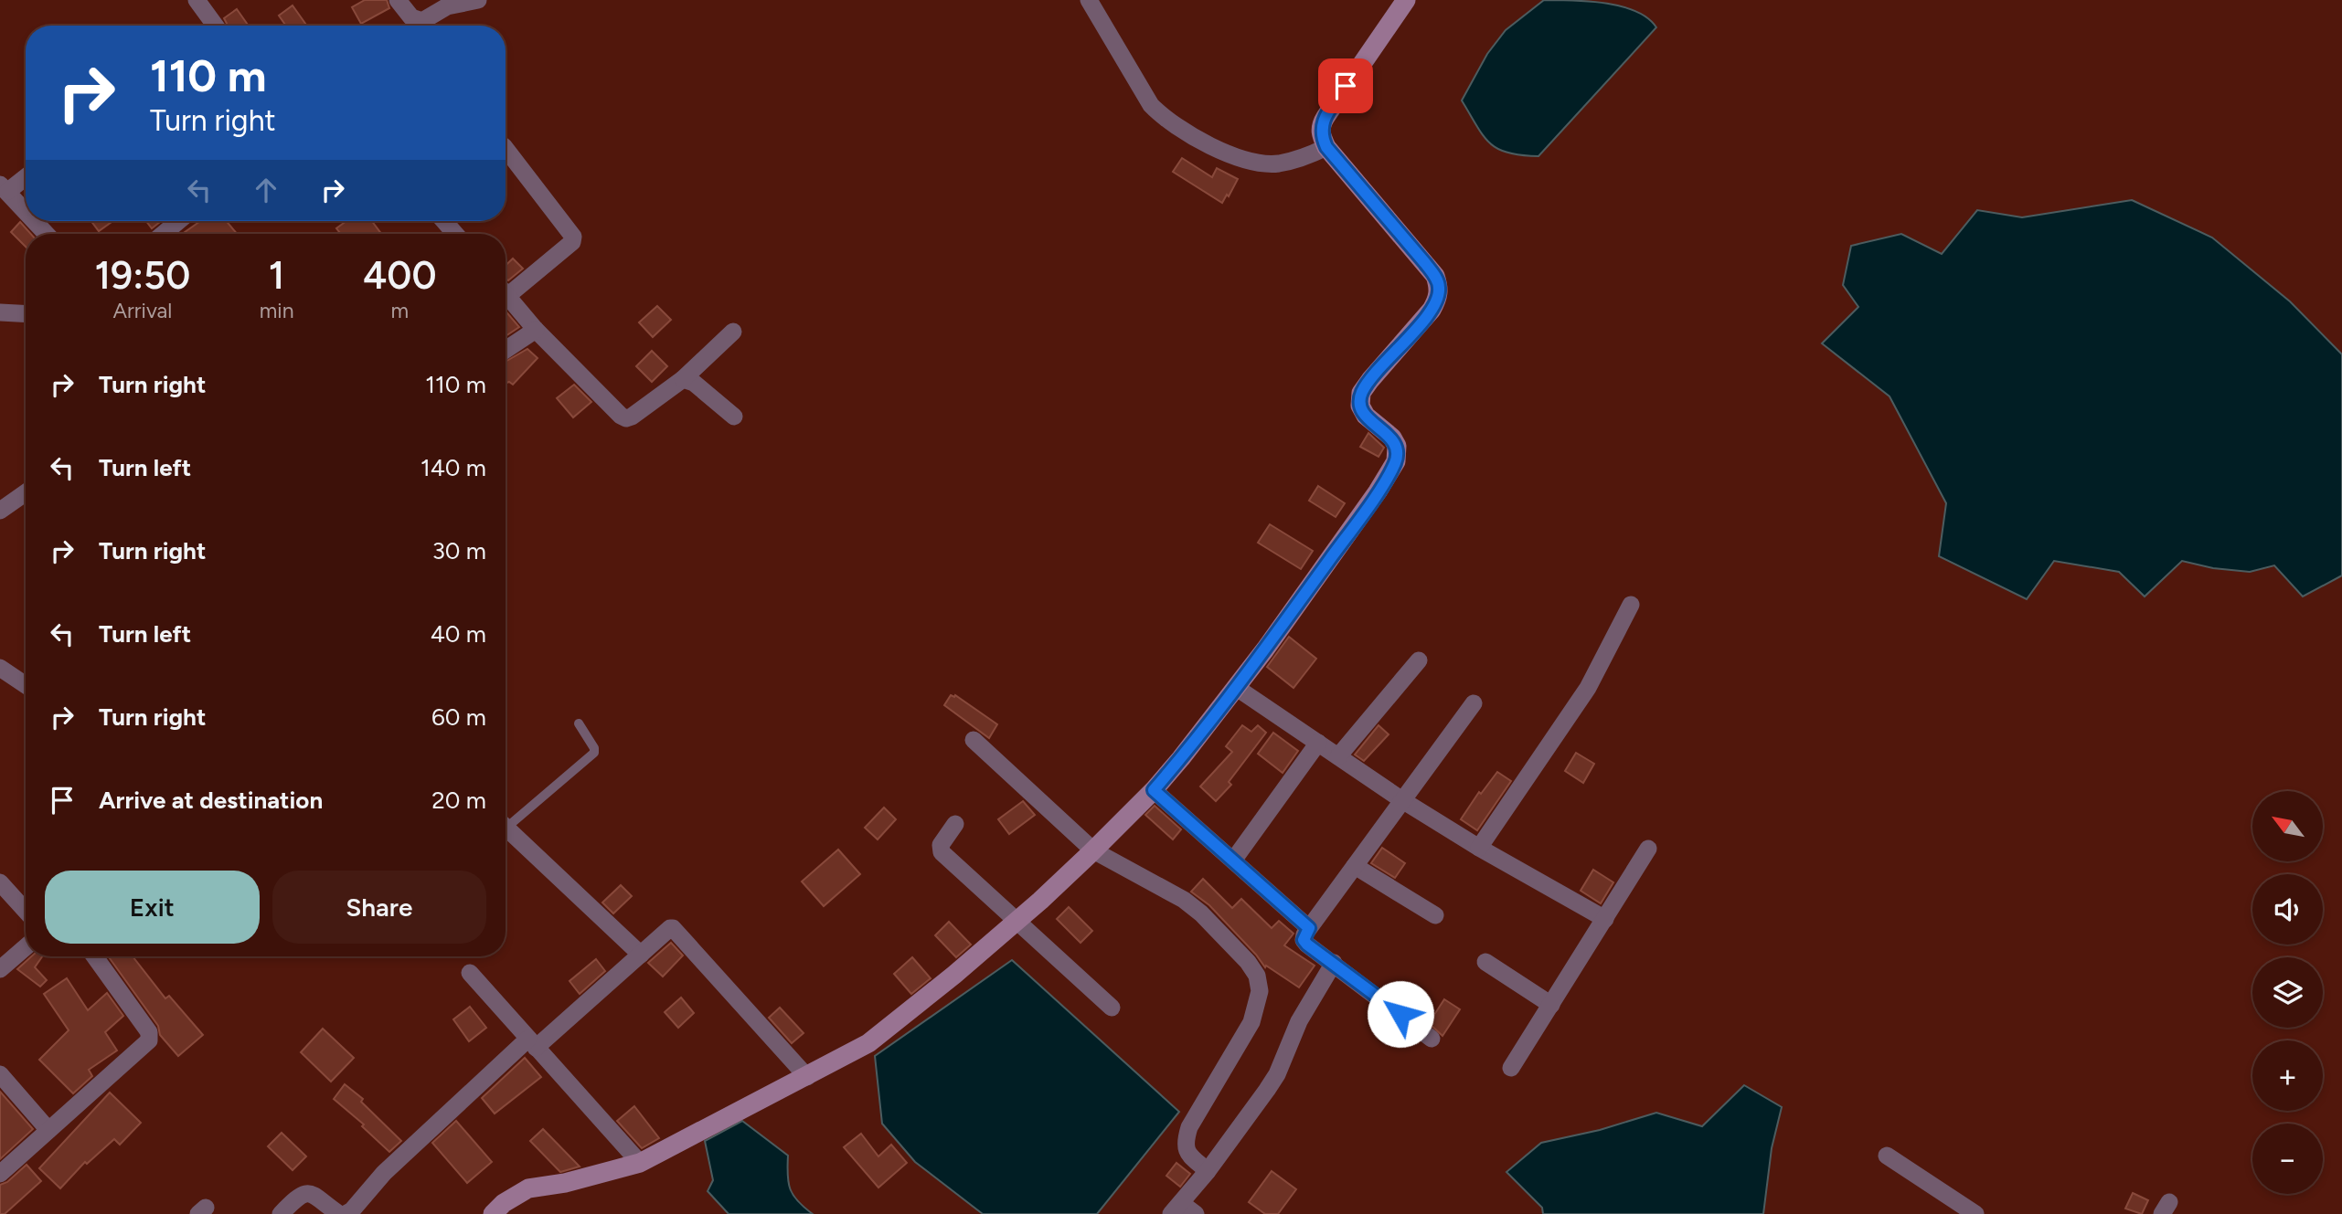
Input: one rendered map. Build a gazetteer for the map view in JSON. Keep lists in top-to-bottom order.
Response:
{
  "north": "top left",
  "page": {
    "turn": ["110 m", "Turn right"],
    "eta": [
      "19:50",
      "Arrival",
      "1",
      "min",
      "400",
      "m"
    ],
    "list": [
      {
        "name": "Turn right",
        "value": "110 m"
      },
      {
        "name": "Turn left",
        "value": "140 m"
      },
      {
        "name": "Turn right",
        "value": "30 m"
      },
      {
        "name": "Turn left",
        "value": "40 m"
      },
      {
        "name": "Turn right",
        "value": "60 m"
      },
      {
        "name": "Arrive at destination",
        "value": "20 m"
      }
    ],
    "map_buttons": ["+", "−"],
    "buttons": ["Exit", "Share"]
  }
}
